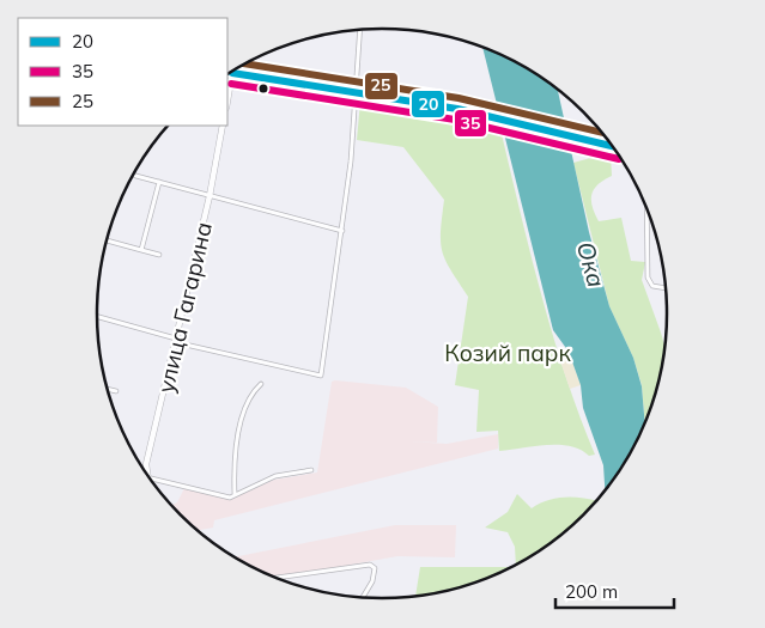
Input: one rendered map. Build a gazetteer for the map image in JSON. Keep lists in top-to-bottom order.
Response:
{
  "streets": {
    "main road": ["улица Гагарина"]
  },
  "water": ["Ока"],
  "parks": ["Козий парк"],
  "lines": ["transit line 25", "transit line 20", "transit line 35"],
  "legend": ["20", "35", "25"],
  "scale_bar": "200 m"
}
